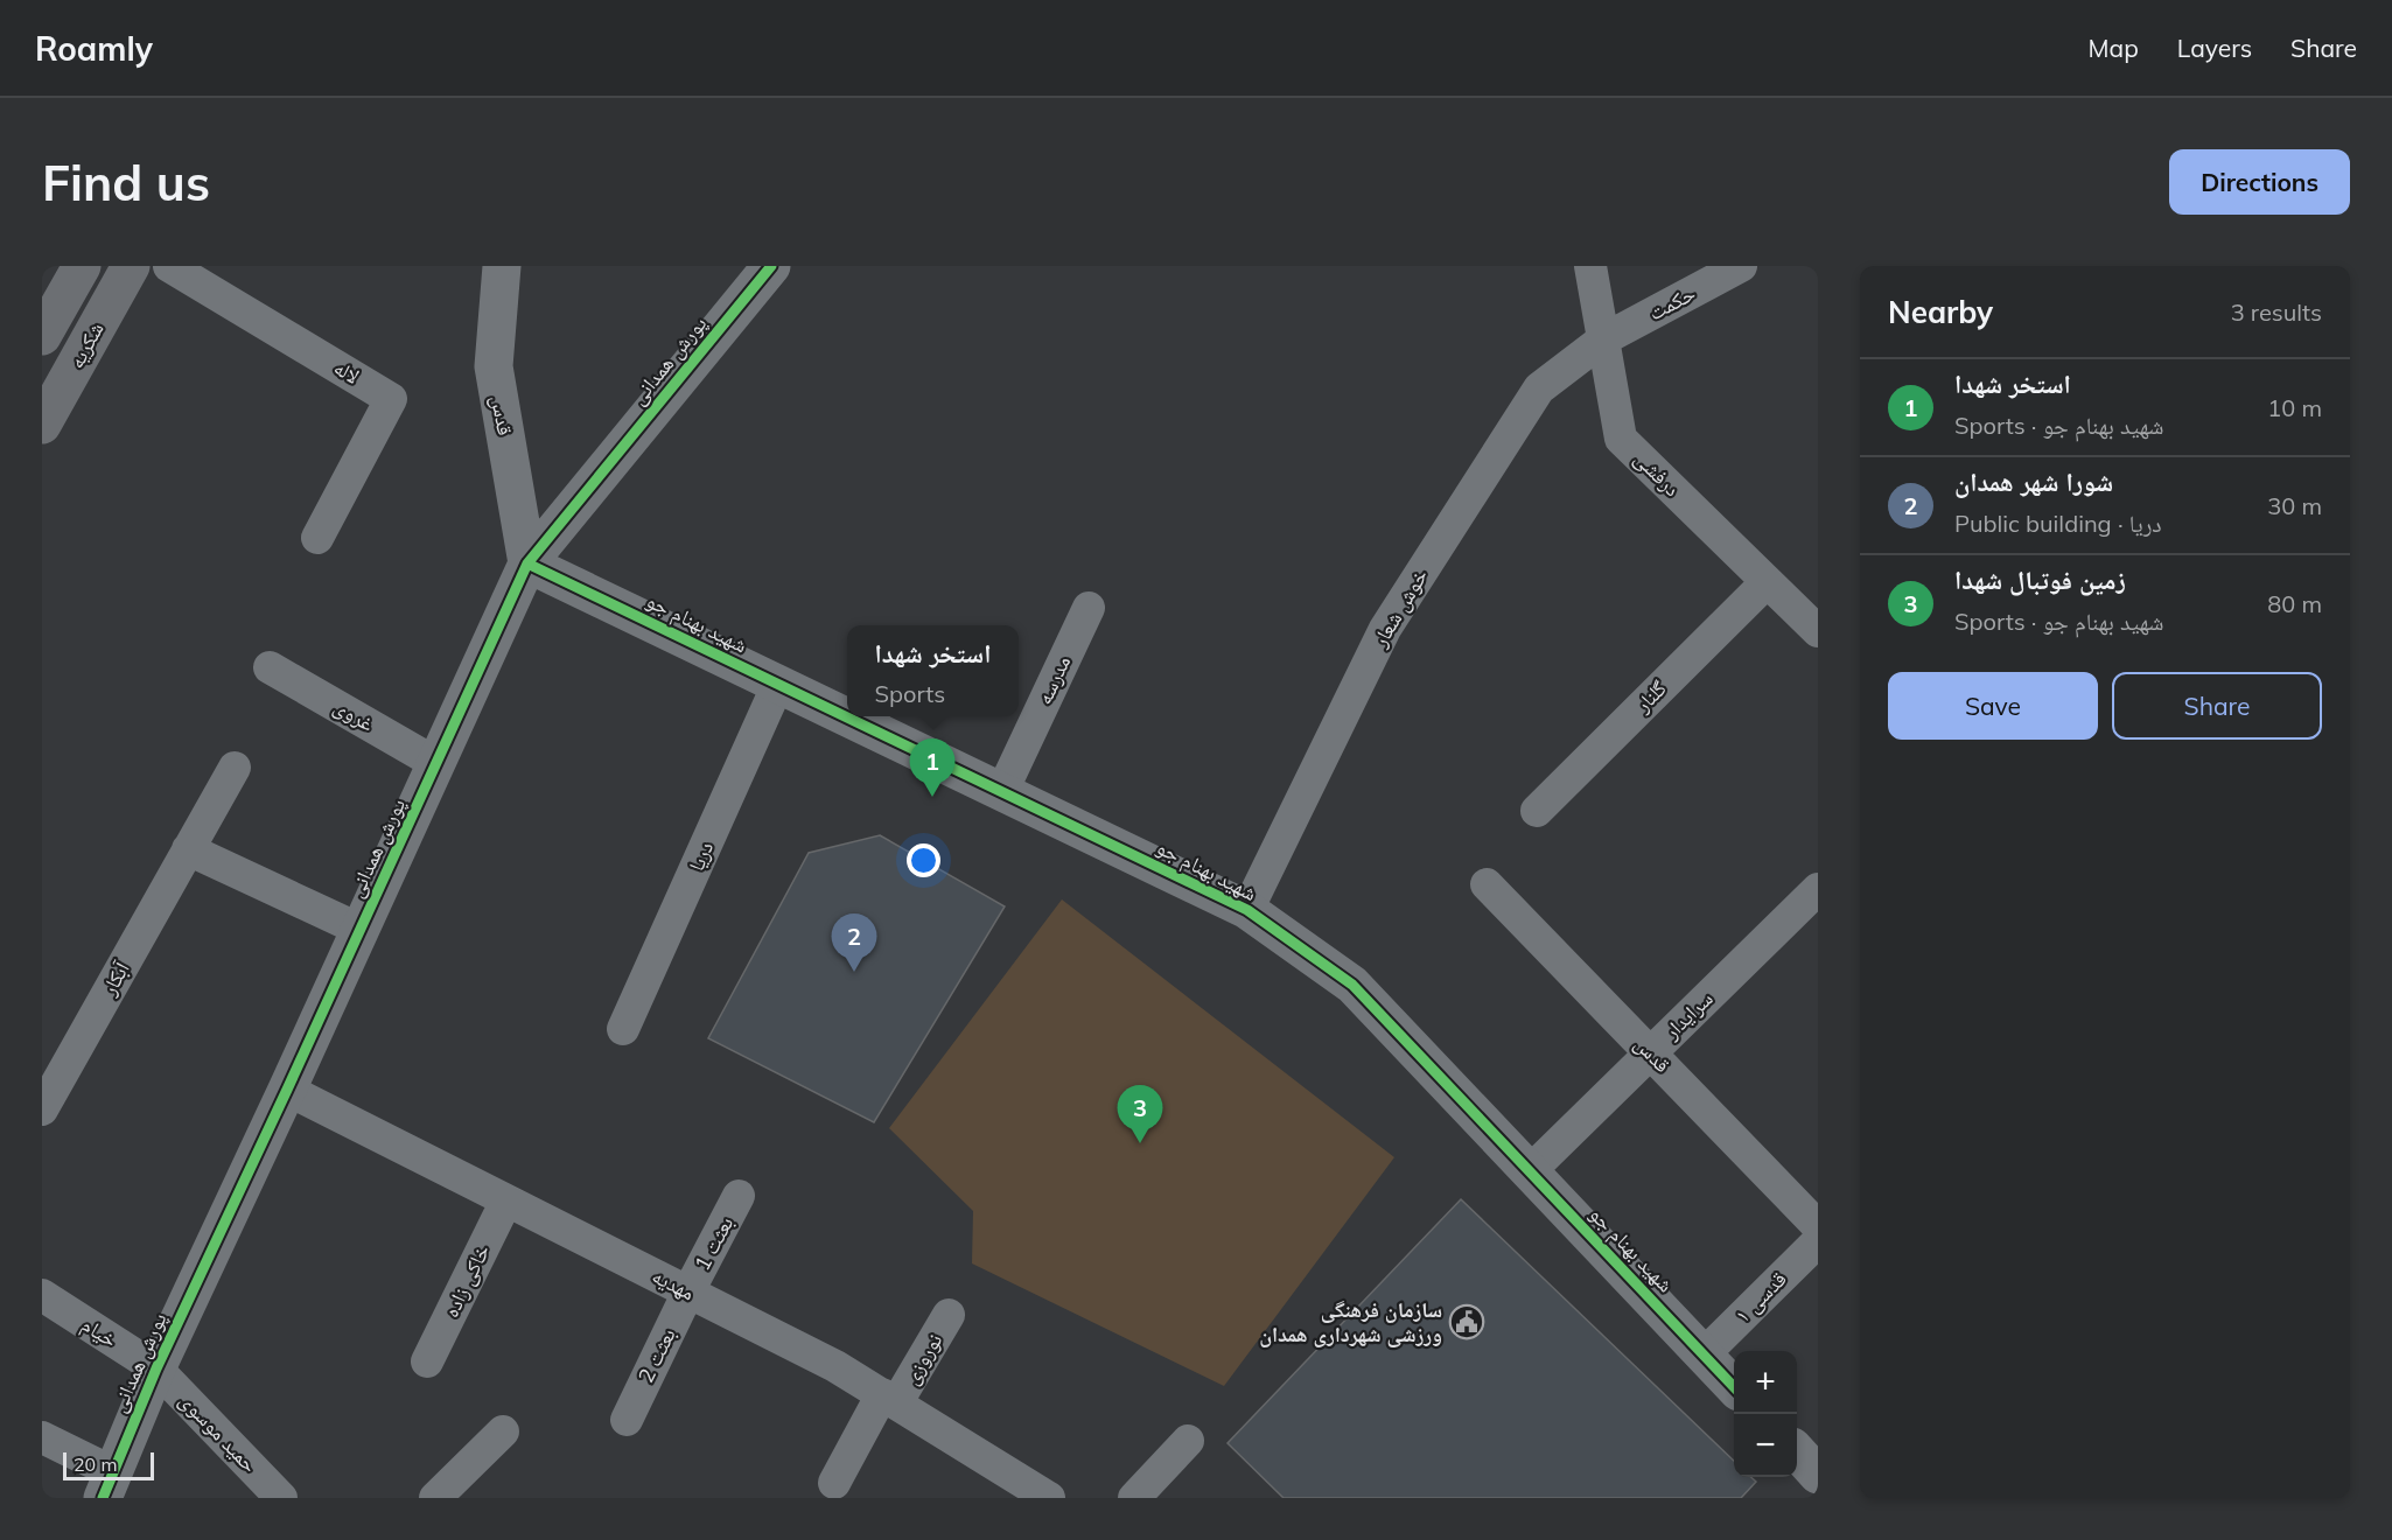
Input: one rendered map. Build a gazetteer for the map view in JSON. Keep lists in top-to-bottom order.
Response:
{
  "streets": {
    "main road": ["شکریه"],
    "street": [
      "حکمت",
      "پورش همدانی",
      "لاله",
      "قدس",
      "درفشی",
      "خوش شعار",
      "شهید بهنام جو",
      "مدرسه",
      "گلنار",
      "غروی",
      "دریا",
      "آبکار",
      "سرایدار",
      "بعثت 1",
      "خاکی زاده",
      "مهدیه",
      "قدسی ۱",
      "خیام",
      "بعثت 2",
      "نوروزی",
      "حمید موسوی"
    ]
  },
  "crossings": [
    ["حکمت", "درفشی"],
    ["حکمت", "خوش شعار"],
    ["پورش همدانی", "قدس"],
    ["پورش همدانی", "شهید بهنام جو"],
    ["پورش همدانی", "غروی"],
    ["پورش همدانی", "مهدیه"],
    ["پورش همدانی", "خیام"],
    ["پورش همدانی", "حمید موسوی"],
    ["قدس", "شهید بهنام جو"],
    ["قدس", "سرایدار"],
    ["درفشی", "خوش شعار"],
    ["درفشی", "گلنار"],
    ["خوش شعار", "شهید بهنام جو"],
    ["شهید بهنام جو", "مدرسه"],
    ["شهید بهنام جو", "دریا"],
    ["شهید بهنام جو", "سرایدار"],
    ["شهید بهنام جو", "قدسی ۱"],
    ["بعثت 1", "مهدیه"],
    ["بعثت 1", "بعثت 2"],
    ["خاکی زاده", "مهدیه"],
    ["مهدیه", "بعثت 2"],
    ["مهدیه", "نوروزی"],
    ["خیام", "حمید موسوی"]
  ],
  "places": {
    "public building": ["سازمان فرهنگی ورزشی شهرداری همدان"]
  },
  "scale_bar": "20 m",
  "page": {
    "header": "Roamly",
    "nav": ["Map", "Layers", "Share"],
    "buttons": [
      "Directions",
      ["Save", "Share"]
    ],
    "title": "Find us",
    "heading": ["Nearby", "3 results"],
    "list": [
      {
        "mark": "1",
        "name": "استخر شهدا",
        "note": "Sports · شهید بهنام جو",
        "value": "10 m"
      },
      {
        "mark": "2",
        "name": "شورا شهر همدان",
        "note": "Public building · دریا",
        "value": "30 m"
      },
      {
        "mark": "3",
        "name": "زمین فوتبال شهدا",
        "note": "Sports · شهید بهنام جو",
        "value": "80 m"
      }
    ],
    "popup": ["استخر شهدا", "Sports"],
    "pins": ["1", "2", "3"],
    "map_buttons": ["+", "−"],
    "scale": "20 m"
  }
}
